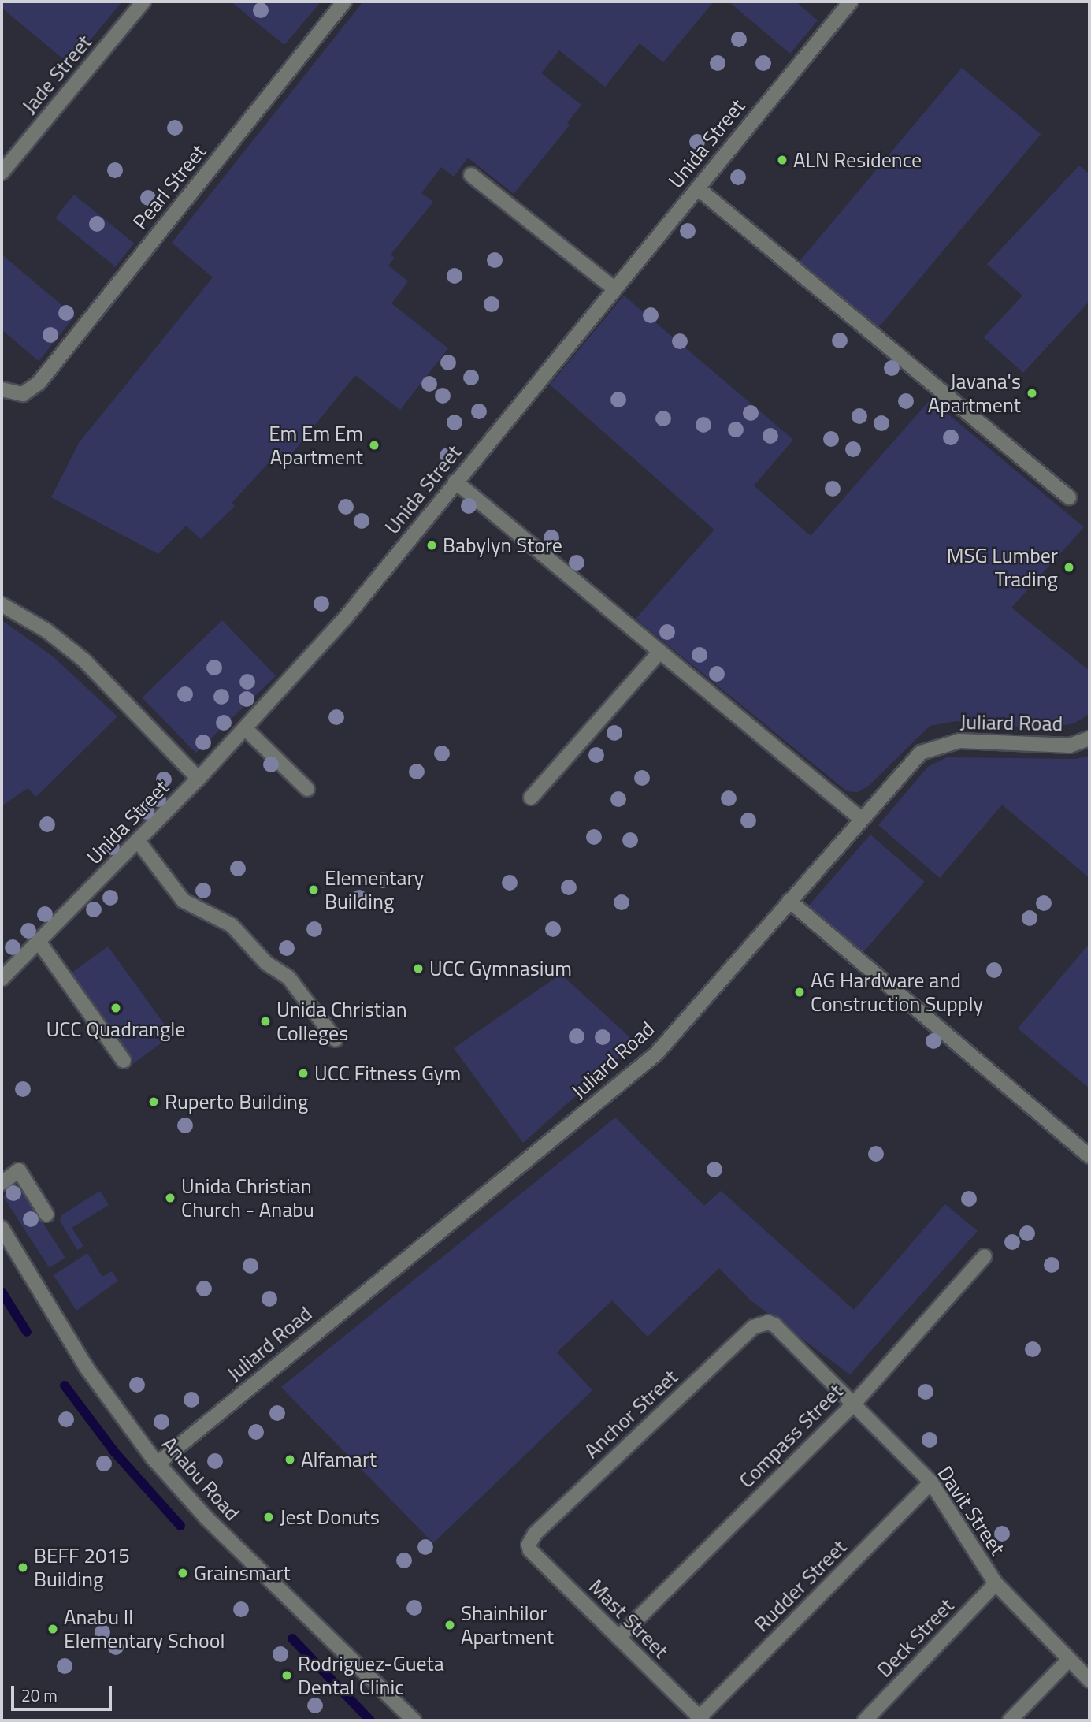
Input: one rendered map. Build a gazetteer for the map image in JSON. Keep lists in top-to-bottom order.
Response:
{
  "streets": {
    "street": [
      "Jade Street",
      "Unida Street",
      "Pearl Street",
      "Juliard Road",
      "Anchor Street",
      "Compass Street",
      "Anabu Road",
      "Davit Street",
      "Rudder Street",
      "Mast Street",
      "Deck Street"
    ]
  },
  "crossings": [
    ["Juliard Road", "Anabu Road"],
    ["Anchor Street", "Davit Street"],
    ["Anchor Street", "Mast Street"],
    ["Compass Street", "Davit Street"],
    ["Compass Street", "Mast Street"],
    ["Davit Street", "Rudder Street"],
    ["Davit Street", "Deck Street"],
    ["Rudder Street", "Mast Street"]
  ],
  "places": [
    "ALN Residence",
    "Javana's Apartment",
    "Em Em Em Apartment",
    "Babylyn Store",
    "MSG Lumber Trading",
    "Elementary Building",
    "UCC Gymnasium",
    "AG Hardware and Construction Supply",
    "UCC Quadrangle",
    "Unida Christian Colleges",
    "UCC Fitness Gym",
    "Ruperto Building",
    "Unida Christian Church - Anabu",
    "Alfamart",
    "Jest Donuts",
    "BEFF 2015 Building",
    "Grainsmart",
    "Shainhilor Apartment",
    "Anabu II Elementary School",
    "Rodriguez-Gueta Dental Clinic"
  ],
  "scale_bar": "20 m"
}
